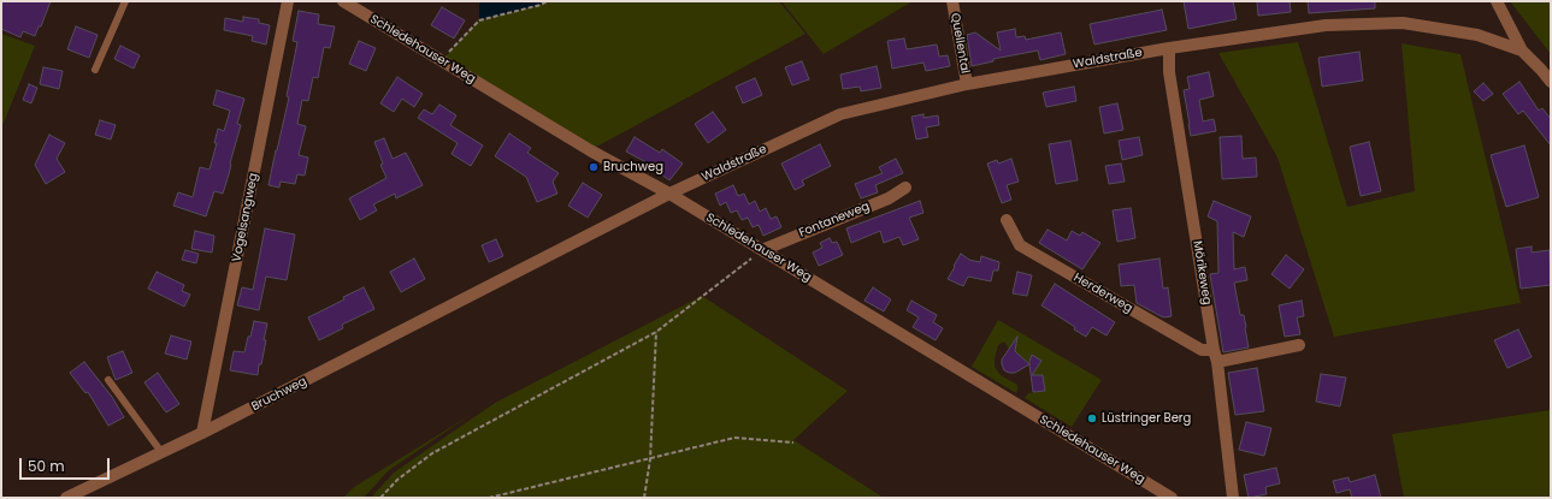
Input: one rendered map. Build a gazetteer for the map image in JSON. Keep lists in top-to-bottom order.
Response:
{
  "streets": {
    "street": [
      "Quellental",
      "Schledehauser Weg",
      "Waldstraße",
      "Vogelsangweg",
      "Fontaneweg",
      "Mörikeweg",
      "Herderweg",
      "Bruchweg"
    ]
  },
  "crossings": [
    ["Quellental", "Waldstraße"],
    ["Schledehauser Weg", "Waldstraße"],
    ["Schledehauser Weg", "Fontaneweg"],
    ["Schledehauser Weg", "Bruchweg"],
    ["Waldstraße", "Mörikeweg"],
    ["Waldstraße", "Bruchweg"],
    ["Vogelsangweg", "Bruchweg"],
    ["Mörikeweg", "Herderweg"]
  ],
  "places": ["Bruchweg", "Lüstringer Berg"],
  "scale_bar": "50 m"
}
